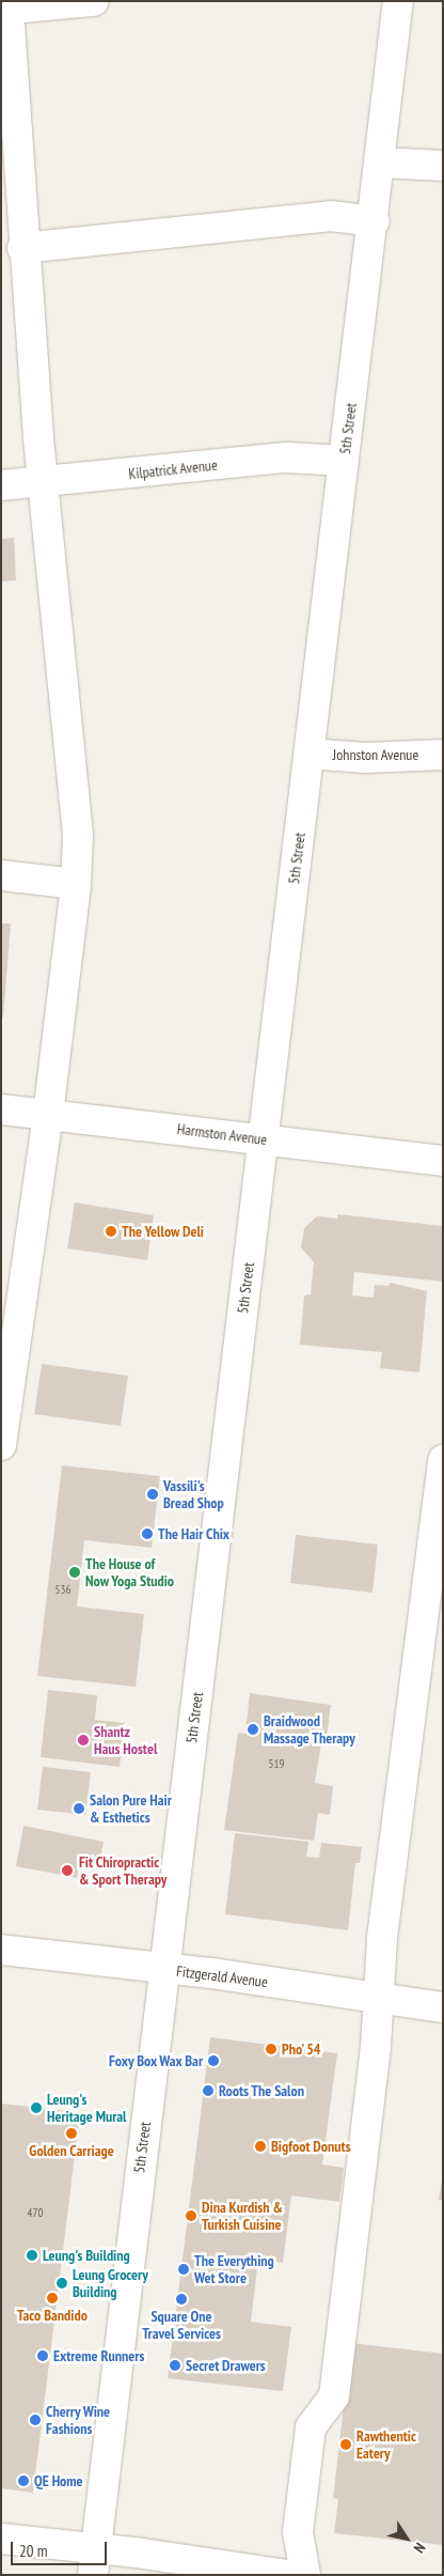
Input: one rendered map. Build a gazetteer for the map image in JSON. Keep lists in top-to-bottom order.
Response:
{
  "streets": {
    "street": [
      "5th Street",
      "Kilpatrick Avenue",
      "Johnston Avenue",
      "Harmston Avenue",
      "Fitzgerald Avenue"
    ]
  },
  "crossings": [
    ["5th Street", "Kilpatrick Avenue"],
    ["5th Street", "Johnston Avenue"],
    ["5th Street", "Harmston Avenue"],
    ["5th Street", "Fitzgerald Avenue"]
  ],
  "places": [
    "The Yellow Deli",
    "Vassili's Bread Shop",
    "The Hair Chix",
    "The House of Now Yoga Studio",
    "Braidwood Massage Therapy",
    "Shantz Haus Hostel",
    "Salon Pure Hair & Esthetics",
    "Fit Chiropractic & Sport Therapy",
    "Pho' 54",
    "Foxy Box Wax Bar",
    "Roots The Salon",
    "Leung's Heritage Mural",
    "Golden Carriage",
    "Bigfoot Donuts",
    "Dina Kurdish & Turkish Cuisine",
    "Leung's Building",
    "The Everything Wet Store",
    "Leung Grocery Building",
    "Taco Bandido",
    "Square One Travel Services",
    "Extreme Runners",
    "Secret Drawers",
    "Cherry Wine Fashions",
    "Rawthentic Eatery",
    "QE Home"
  ],
  "house_numbers": ["536", "519", "470"],
  "scale_bar": "20 m",
  "north": "bottom right"
}
